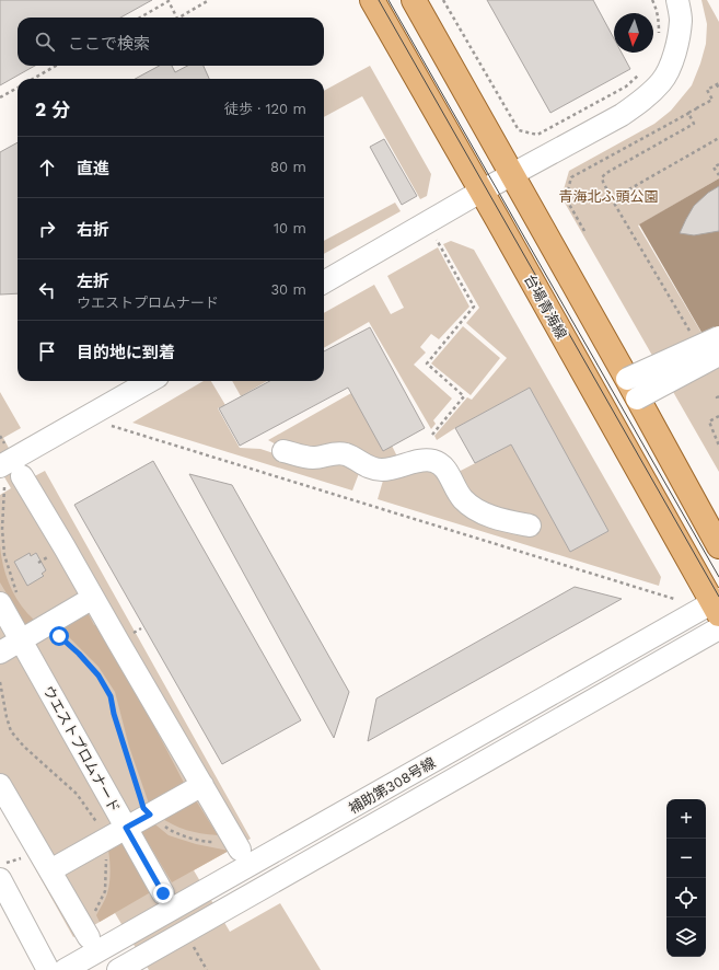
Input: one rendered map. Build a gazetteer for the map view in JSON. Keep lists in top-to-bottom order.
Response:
{
  "streets": {
    "main road": ["台場青海線"],
    "street": ["ウエストプロムナード", "補助第308号線"]
  },
  "crossings": [
    ["台場青海線", "補助第308号線"]
  ],
  "parks": ["青海北ふ頭公園"],
  "north": "bottom",
  "page": {
    "search": "ここで検索",
    "heading": ["2 分", "徒歩 · 120 m"],
    "list": [
      ["直進", "80 m"],
      ["右折", "10 m"],
      ["左折", "ウエストプロムナード", "30 m"],
      "目的地に到着"
    ],
    "map_buttons": ["+", "−"]
  }
}
